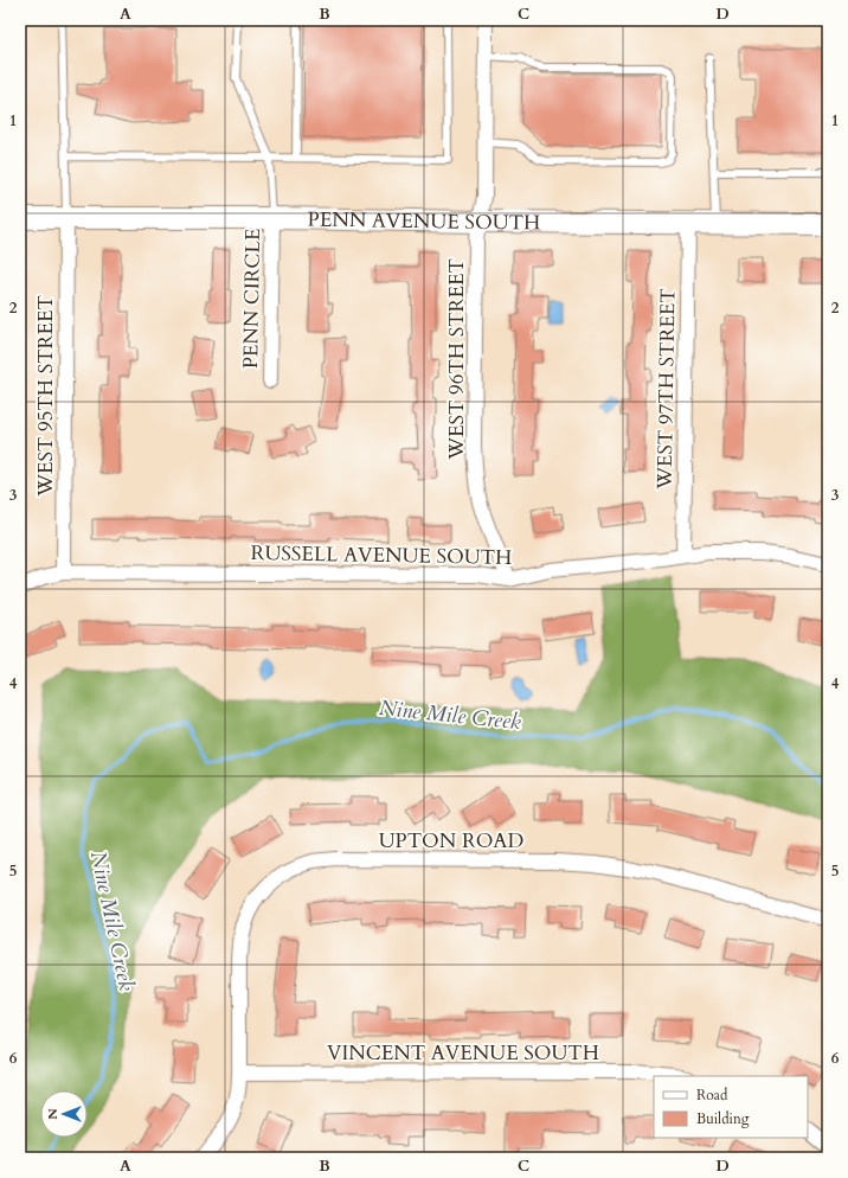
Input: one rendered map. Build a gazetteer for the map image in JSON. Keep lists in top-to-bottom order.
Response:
{
  "streets": {
    "main road": ["PENN AVENUE SOUTH"],
    "street": [
      "PENN CIRCLE",
      "WEST 96TH STREET",
      "WEST 97TH STREET",
      "WEST 95TH STREET",
      "RUSSELL AVENUE SOUTH",
      "UPTON ROAD",
      "VINCENT AVENUE SOUTH"
    ]
  },
  "crossings": [
    ["PENN AVENUE SOUTH", "PENN CIRCLE"],
    ["PENN AVENUE SOUTH", "WEST 96TH STREET"],
    ["PENN AVENUE SOUTH", "WEST 97TH STREET"],
    ["PENN AVENUE SOUTH", "WEST 95TH STREET"],
    ["WEST 96TH STREET", "RUSSELL AVENUE SOUTH"],
    ["WEST 97TH STREET", "RUSSELL AVENUE SOUTH"],
    ["WEST 95TH STREET", "RUSSELL AVENUE SOUTH"],
    ["UPTON ROAD", "VINCENT AVENUE SOUTH"]
  ],
  "water": ["Nine Mile Creek"],
  "legend": ["Road", "Building"],
  "north": "left",
  "grid": {
    "columns": [
      "A",
      "B",
      "C",
      "D"
    ],
    "rows": [
      "1",
      "2",
      "3",
      "4",
      "5",
      "6"
    ]
  }
}
